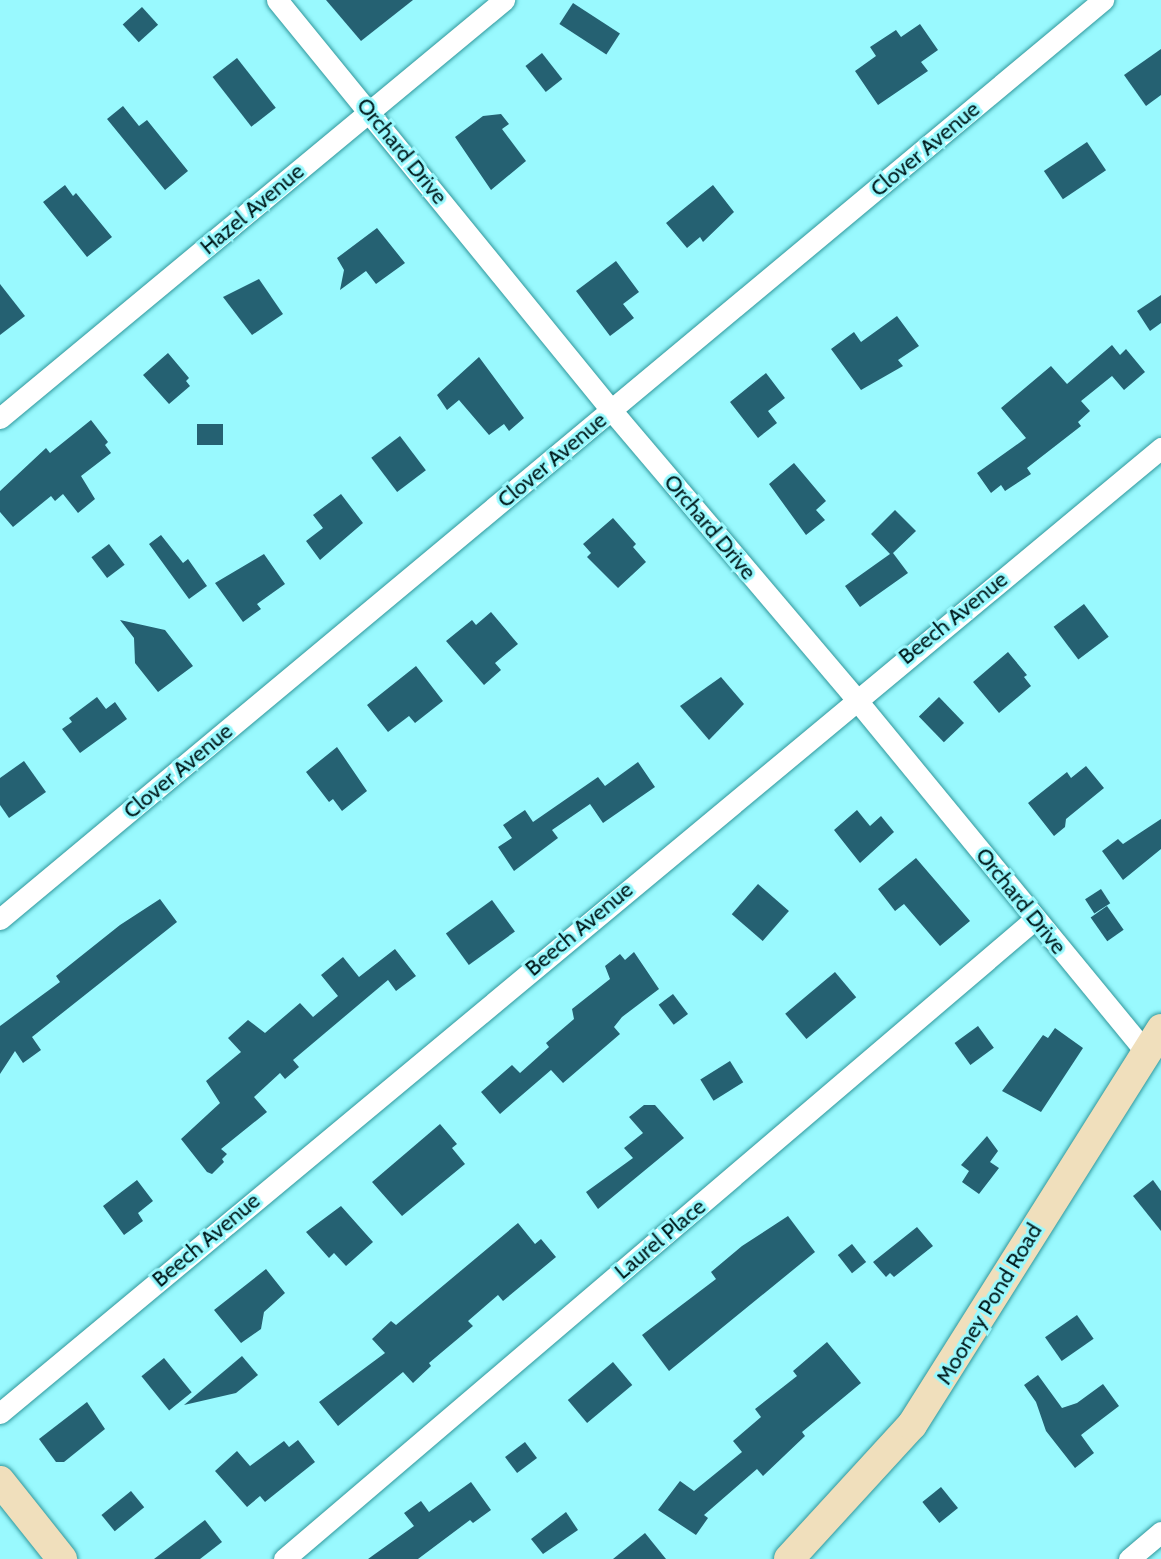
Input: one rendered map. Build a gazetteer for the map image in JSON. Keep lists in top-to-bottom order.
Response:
{
  "streets": {
    "street": [
      "Clover Avenue",
      "Orchard Drive",
      "Hazel Avenue",
      "Beech Avenue",
      "Laurel Place",
      "Mooney Pond Road"
    ]
  },
  "crossings": [
    ["Clover Avenue", "Orchard Drive"],
    ["Orchard Drive", "Hazel Avenue"],
    ["Orchard Drive", "Beech Avenue"],
    ["Orchard Drive", "Laurel Place"],
    ["Orchard Drive", "Mooney Pond Road"]
  ]
}
